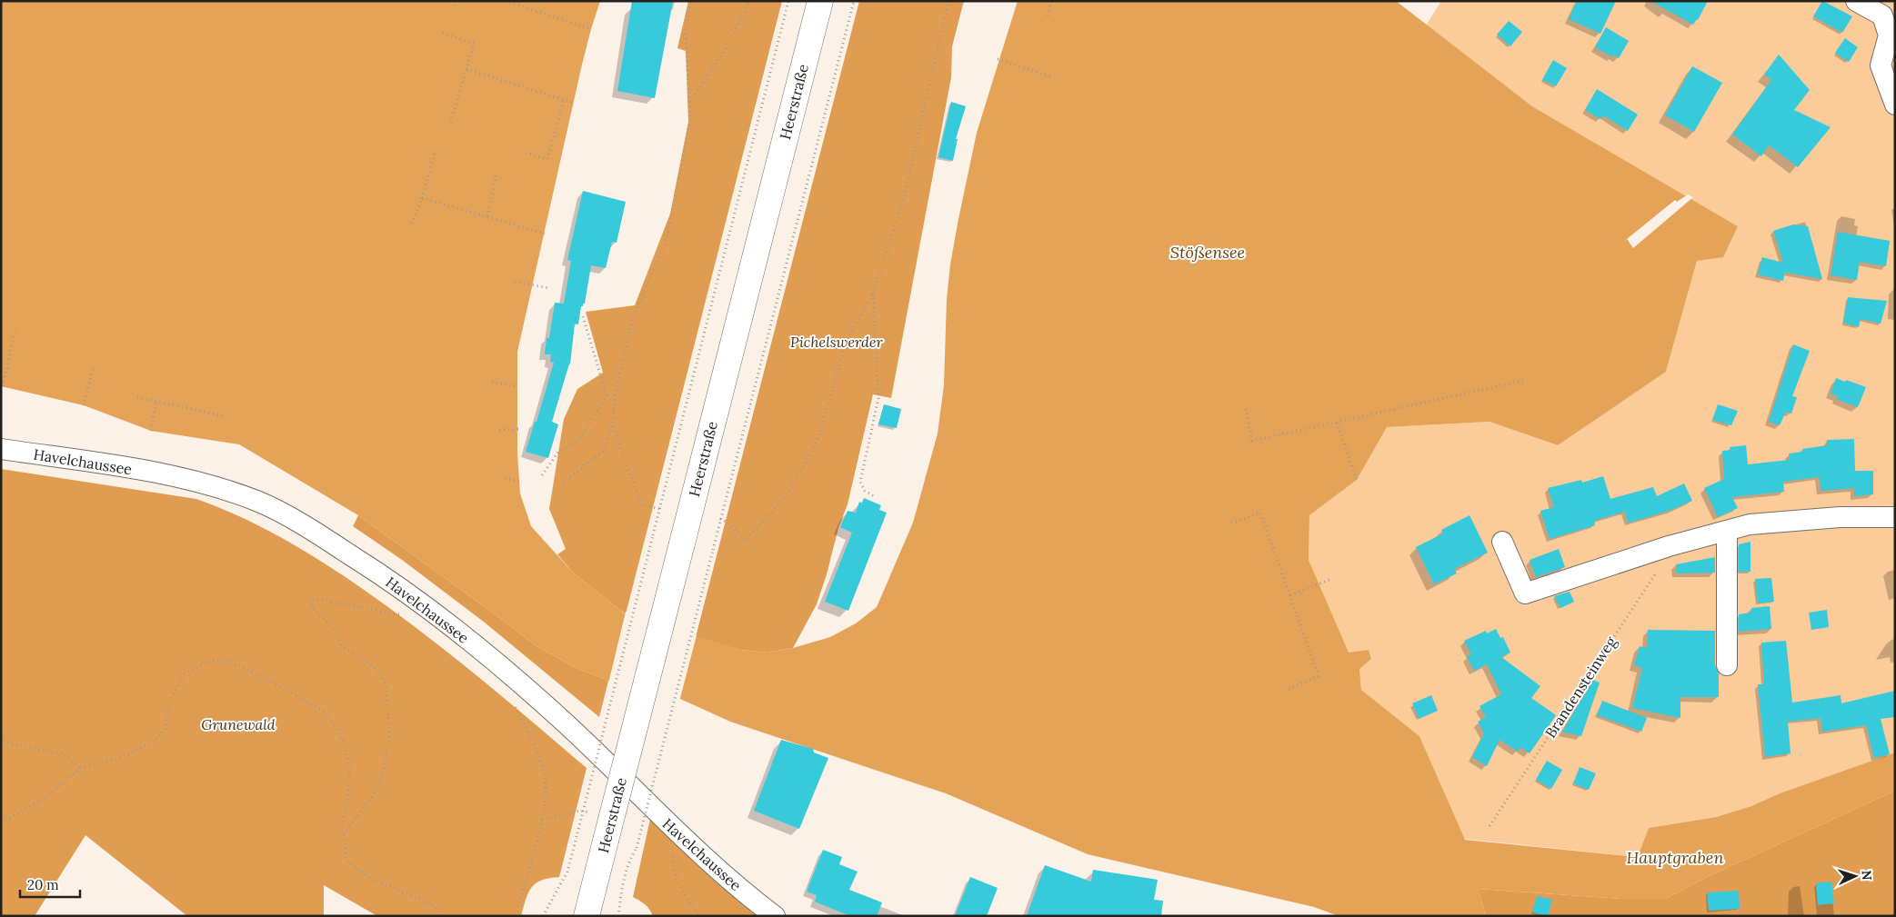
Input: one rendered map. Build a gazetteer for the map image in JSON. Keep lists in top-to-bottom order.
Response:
{
  "streets": {
    "main road": ["Heerstraße"],
    "street": ["Havelchaussee"],
    "path": ["Brandensteinweg"]
  },
  "water": ["Stößensee", "Hauptgraben"],
  "parks": ["Pichelswerder", "Grunewald"],
  "scale_bar": "20 m",
  "north": "right"
}
